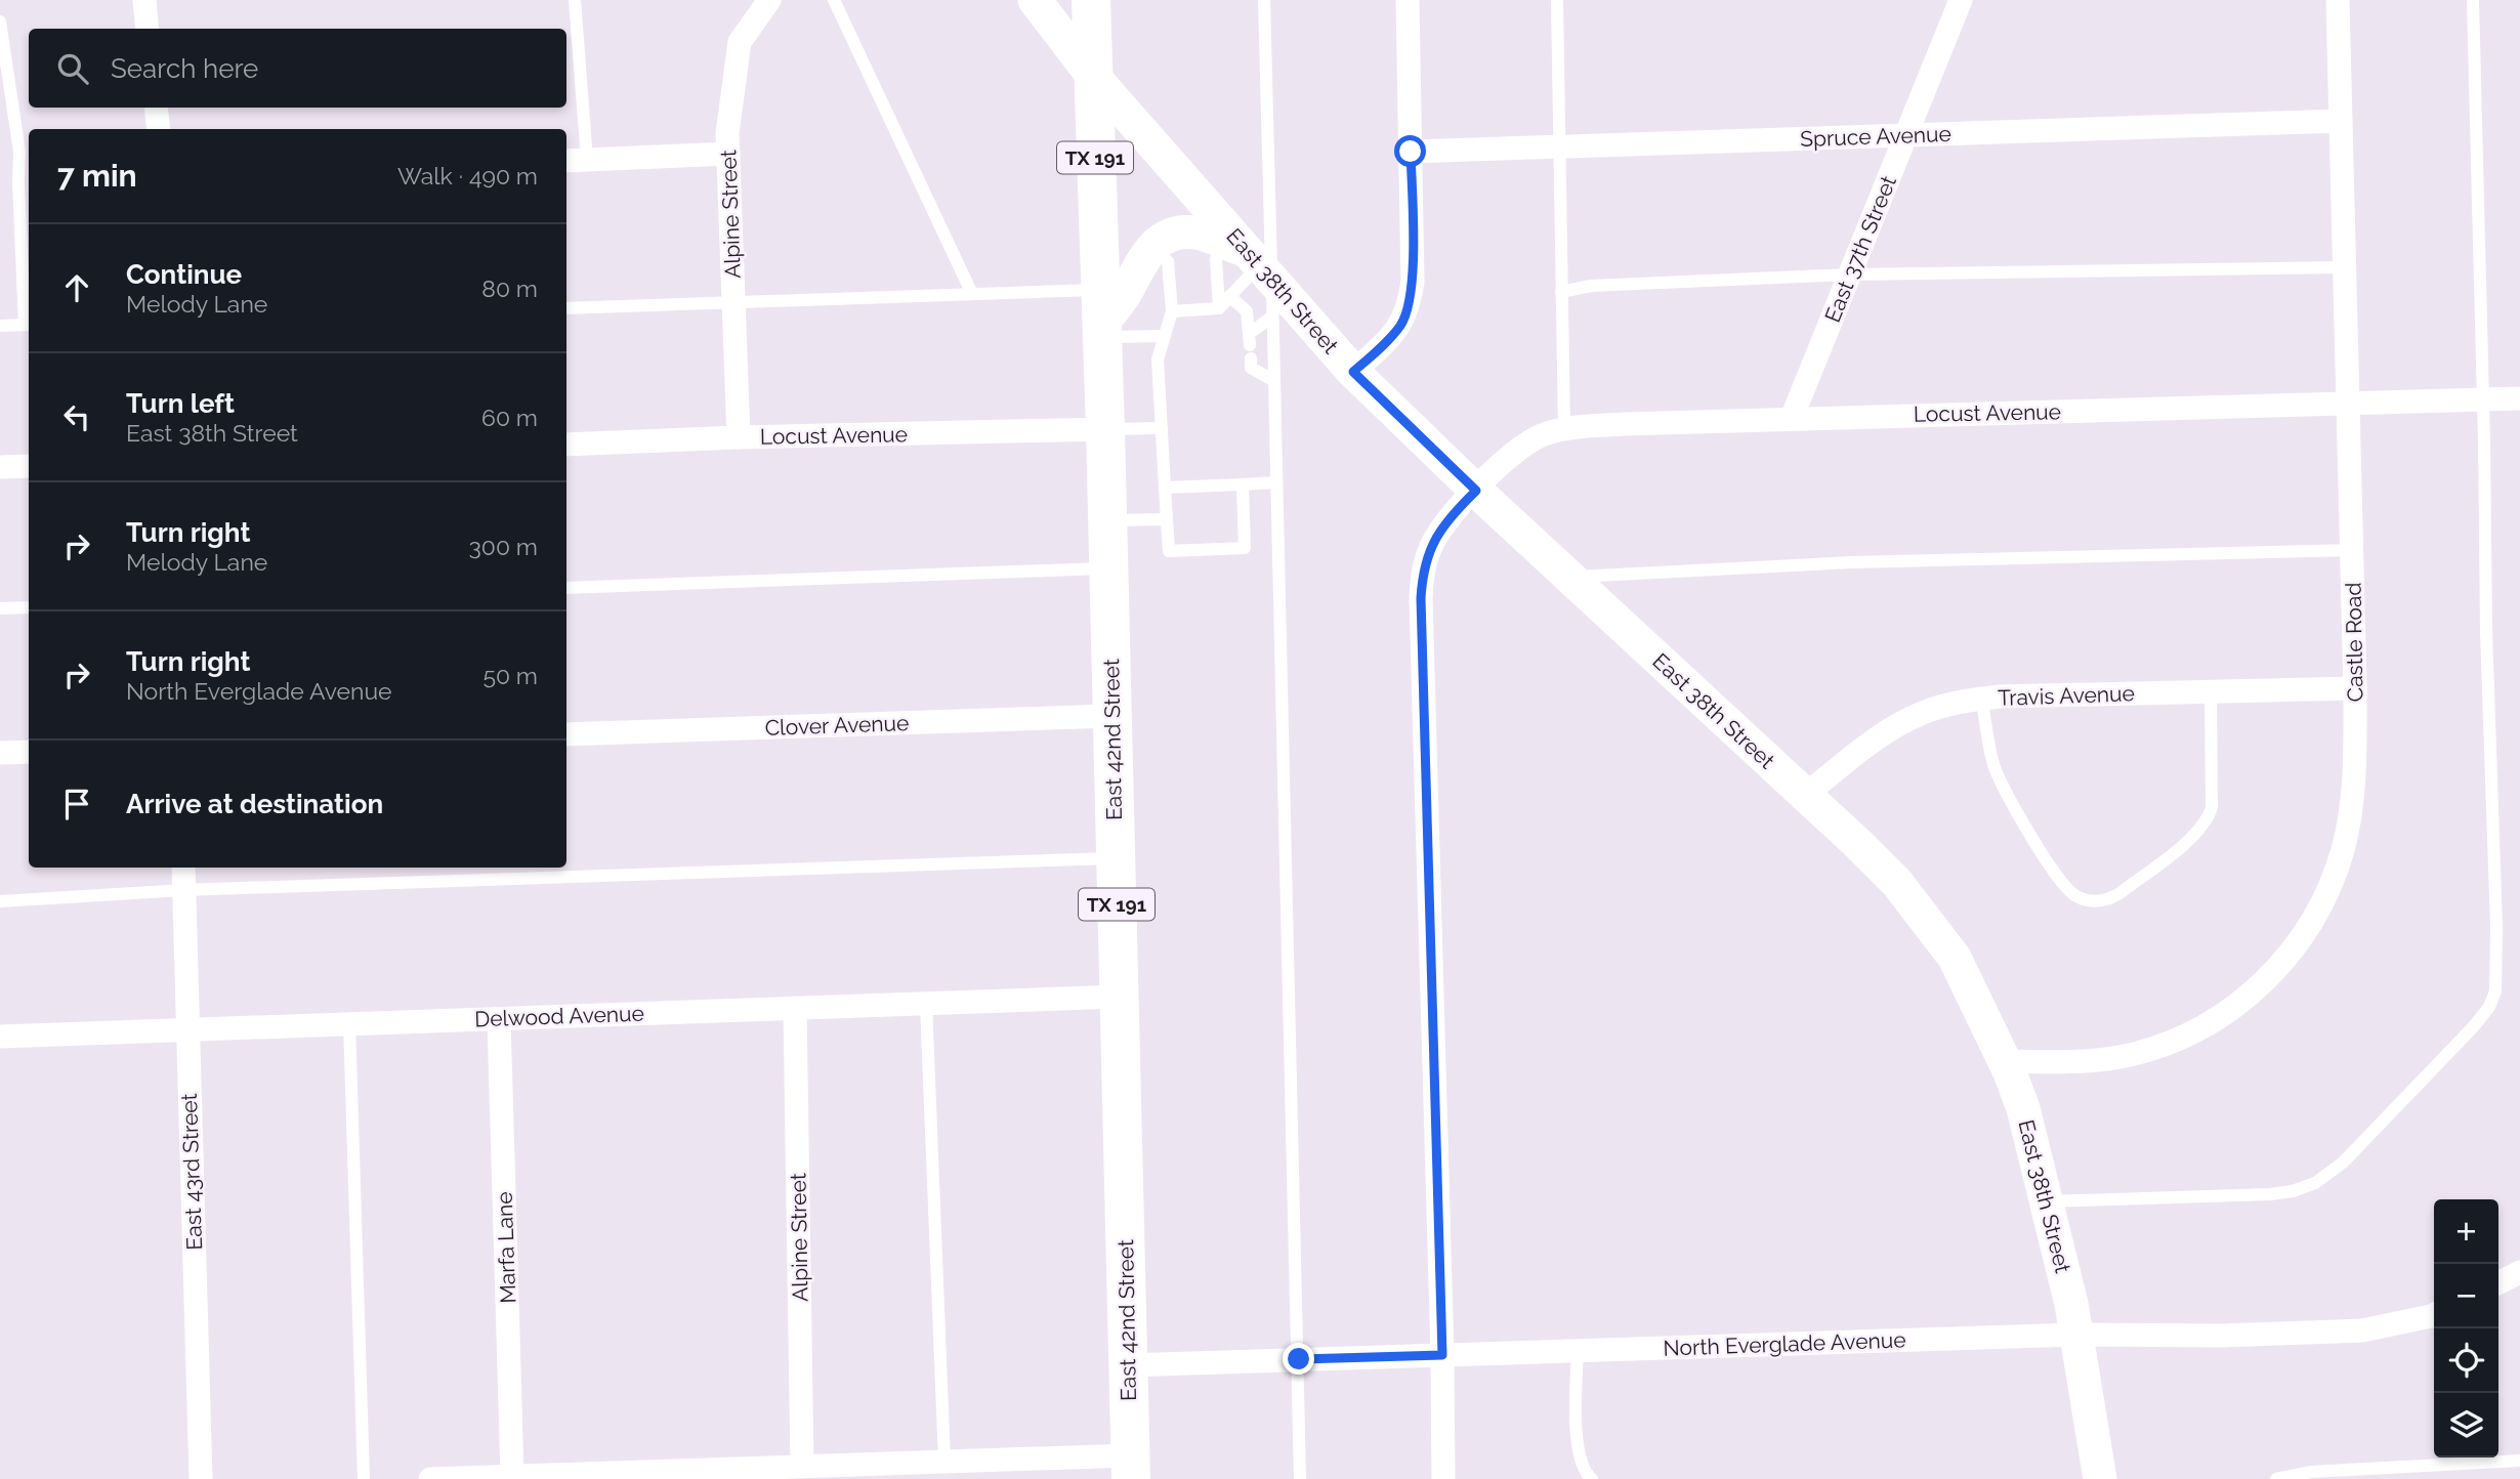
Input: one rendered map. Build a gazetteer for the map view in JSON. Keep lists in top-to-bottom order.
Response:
{
  "streets": {
    "highway": ["TX 191", "East 42nd Street"],
    "street": [
      "Spruce Avenue",
      "Alpine Street",
      "East 37th Street",
      "East 38th Street",
      "Locust Avenue",
      "Castle Road",
      "Travis Avenue",
      "Clover Avenue",
      "Delwood Avenue",
      "East 43rd Street",
      "Marfa Lane",
      "North Everglade Avenue"
    ]
  },
  "crossings": [
    ["Spruce Avenue", "East 37th Street"],
    ["Spruce Avenue", "Castle Road"],
    ["Alpine Street", "Locust Avenue"],
    ["Alpine Street", "Delwood Avenue"],
    ["East 37th Street", "Locust Avenue"],
    ["East 38th Street", "Locust Avenue"],
    ["East 38th Street", "Castle Road"],
    ["East 38th Street", "Travis Avenue"],
    ["East 38th Street", "East 42nd Street"],
    ["East 38th Street", "North Everglade Avenue"],
    ["Locust Avenue", "Castle Road"],
    ["Locust Avenue", "East 42nd Street"],
    ["Locust Avenue", "North Everglade Avenue"],
    ["Castle Road", "Travis Avenue"],
    ["Clover Avenue", "East 42nd Street"],
    ["East 42nd Street", "Delwood Avenue"],
    ["East 42nd Street", "North Everglade Avenue"],
    ["Delwood Avenue", "East 43rd Street"],
    ["Delwood Avenue", "Marfa Lane"]
  ],
  "page": {
    "search": "Search here",
    "heading": ["7 min", "Walk · 490 m"],
    "list": [
      ["Continue", "Melody Lane", "80 m"],
      ["Turn left", "East 38th Street", "60 m"],
      ["Turn right", "Melody Lane", "300 m"],
      ["Turn right", "North Everglade Avenue", "50 m"],
      "Arrive at destination"
    ],
    "map_buttons": ["+", "−"]
  }
}
